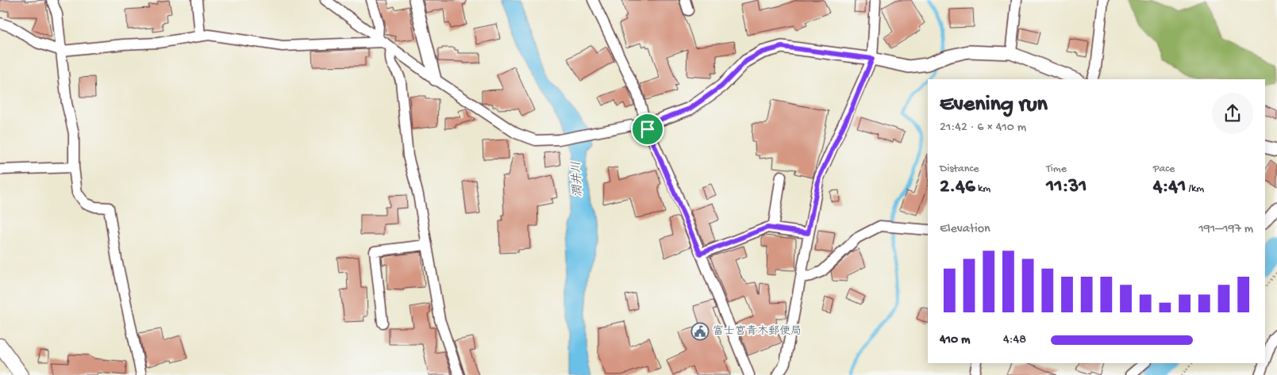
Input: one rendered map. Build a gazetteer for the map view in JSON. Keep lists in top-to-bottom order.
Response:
{
  "water": ["潤井川"],
  "places": {
    "public building": ["富士宮青木郵便局"]
  },
  "page": {
    "heading": ["Evening run", "21:42 · 6 × 410 m"],
    "stats": [
      ["Distance", "2.46 km"],
      ["Time", "11:31"],
      ["Pace", "4:41 /km"]
    ],
    "chart": ["Elevation", "191–197 m"],
    "list": [
      {
        "name": "410 m",
        "note": "4:48"
      }
    ]
  }
}
